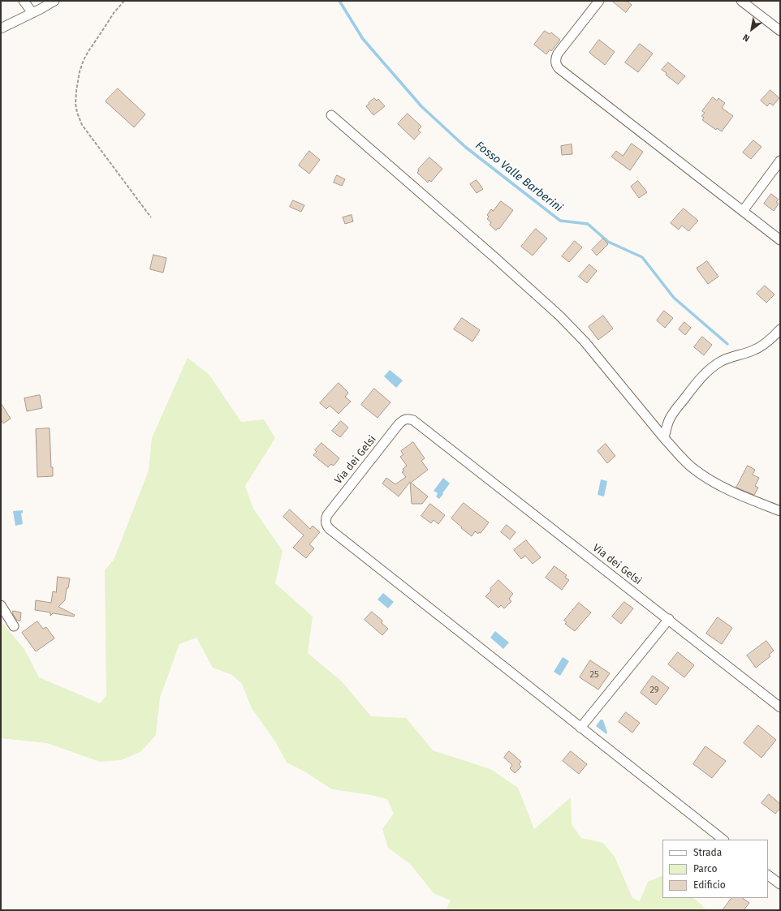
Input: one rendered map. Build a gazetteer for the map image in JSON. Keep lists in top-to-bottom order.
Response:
{
  "streets": {
    "street": ["Via dei Gelsi"]
  },
  "water": ["Fosso Valle Barberini"],
  "house_numbers": ["25", "29"],
  "legend": ["Strada", "Parco", "Edificio"],
  "north": "bottom left"
}
